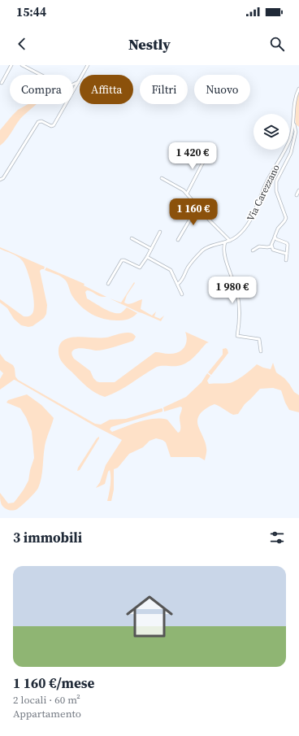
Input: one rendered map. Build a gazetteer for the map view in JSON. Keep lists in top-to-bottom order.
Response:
{
  "streets": {
    "street": ["Via Carezzano"]
  },
  "page": {
    "status": "15:44",
    "header": "Nestly",
    "chip": [
      "Compra",
      "Affitta",
      "Filtri",
      "Nuovo"
    ],
    "price": ["1 420 €", "1 160 €", "1 980 €"],
    "heading": "3 immobili",
    "list": [
      {
        "name": "1 160 €/mese",
        "note": "2 locali · 60 m² · Appartamento"
      }
    ]
  }
}
